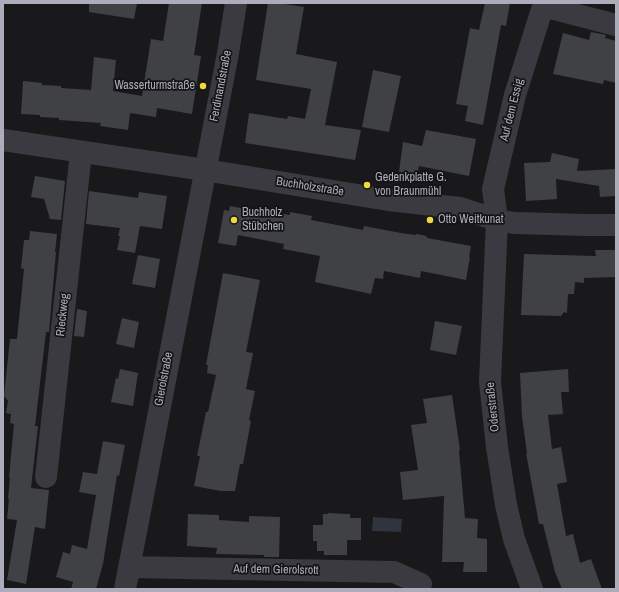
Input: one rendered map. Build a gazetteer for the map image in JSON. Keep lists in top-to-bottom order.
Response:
{
  "streets": {
    "street": [
      "Ferdinandstraße",
      "Auf dem Essig",
      "Buchholzstraße",
      "Rieckweg",
      "Gierolstraße",
      "Oderstraße",
      "Auf dem Gierolsrott"
    ]
  },
  "crossings": [
    ["Ferdinandstraße", "Buchholzstraße"],
    ["Ferdinandstraße", "Gierolstraße"],
    ["Auf dem Essig", "Buchholzstraße"],
    ["Auf dem Essig", "Oderstraße"],
    ["Buchholzstraße", "Rieckweg"],
    ["Buchholzstraße", "Gierolstraße"],
    ["Buchholzstraße", "Oderstraße"],
    ["Gierolstraße", "Auf dem Gierolsrott"]
  ],
  "places": [
    "Wasserturmstraße",
    "Gedenkplatte G. von Braunmühl",
    "Buchholz Stübchen",
    "Otto Weitkunat"
  ]
}
